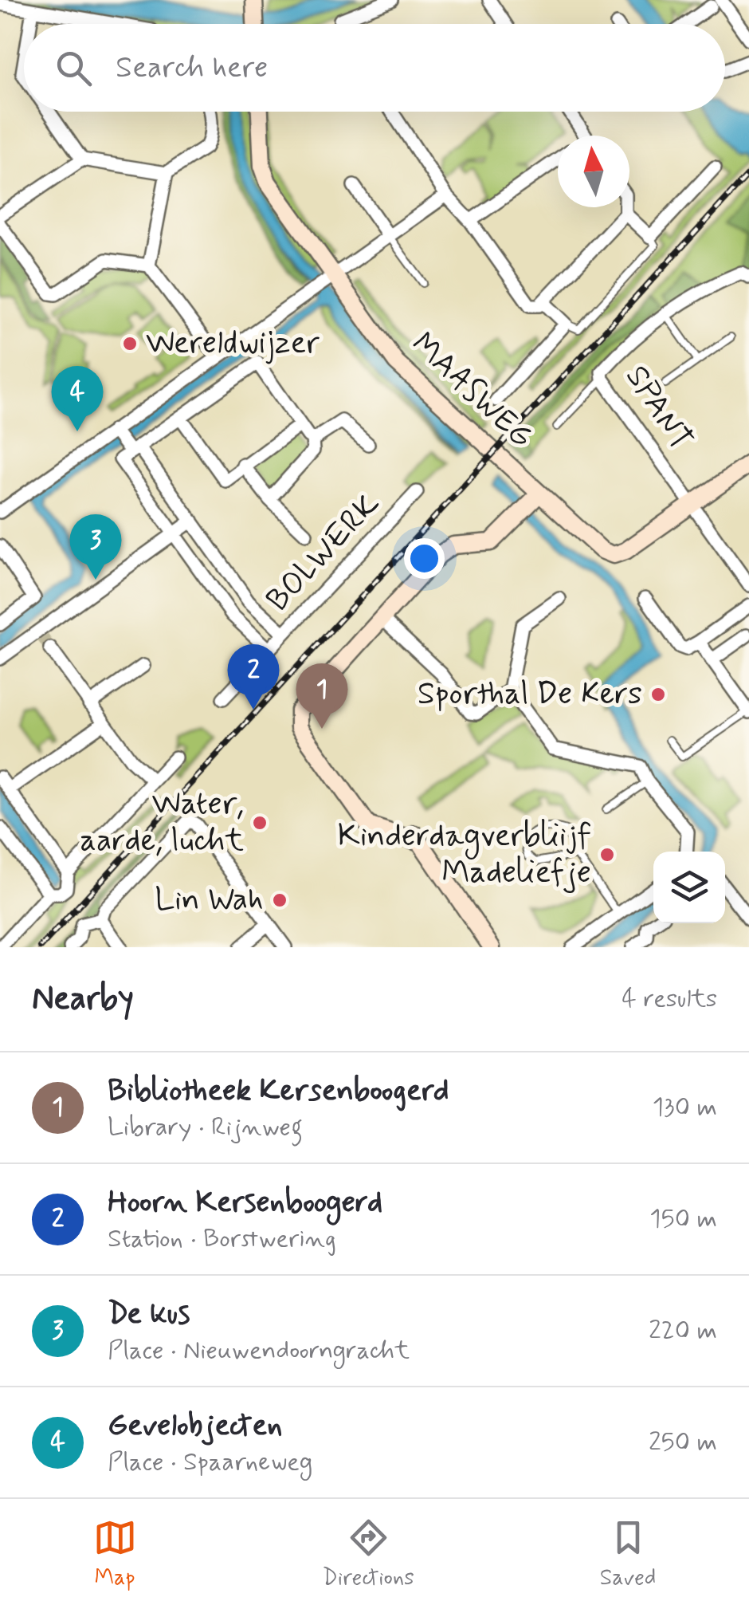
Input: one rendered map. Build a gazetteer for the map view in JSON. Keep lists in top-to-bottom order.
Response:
{
  "streets": {
    "street": ["MAASWEG", "SPANT", "BOLWERK"]
  },
  "crossings": [
    ["MAASWEG", "SPANT"]
  ],
  "places": [
    "Wereldwijzer",
    "Sporthal De Kers",
    "Water, aarde, lucht",
    "Kinderdagverbliijf Madeliefje",
    "Lin Wah"
  ],
  "north": "top",
  "page": {
    "search": "Search here",
    "pins": [
      "4",
      "3",
      "2",
      "1"
    ],
    "heading": ["Nearby", "4 results"],
    "list": [
      {
        "mark": "1",
        "name": "Bibliotheek Kersenboogerd",
        "note": "Library · Rijnweg",
        "value": "130 m"
      },
      {
        "mark": "2",
        "name": "Hoorn Kersenboogerd",
        "note": "Station · Borstwering",
        "value": "150 m"
      },
      {
        "mark": "3",
        "name": "De kus",
        "note": "Place · Nieuwendoorngracht",
        "value": "220 m"
      },
      {
        "mark": "4",
        "name": "Gevelobjecten",
        "note": "Place · Spaarneweg",
        "value": "250 m"
      }
    ],
    "nav": ["Map", "Directions", "Saved"]
  }
}
